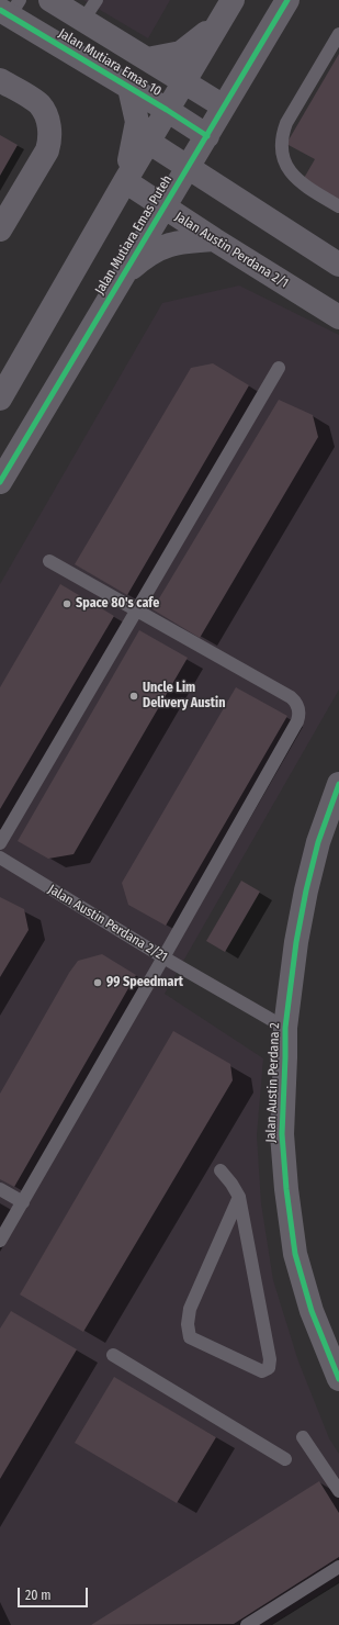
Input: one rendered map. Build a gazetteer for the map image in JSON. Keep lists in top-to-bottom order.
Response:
{
  "streets": {
    "street": [
      "Jalan Mutiara Emas 10",
      "Jalan Mutiara Emas Puteh",
      "Jalan Austin Perdana 2/1",
      "Jalan Austin Perdana 2"
    ],
    "lane": ["Jalan Austin Perdana 2/21"]
  },
  "crossings": [
    ["Jalan Mutiara Emas 10", "Jalan Mutiara Emas Puteh"],
    ["Jalan Mutiara Emas Puteh", "Jalan Austin Perdana 2/1"],
    ["Jalan Austin Perdana 2/21", "Jalan Austin Perdana 2"]
  ],
  "places": ["Space 80's cafe", "Uncle Lim Delivery Austin", "99 Speedmart"],
  "scale_bar": "20 m"
}
